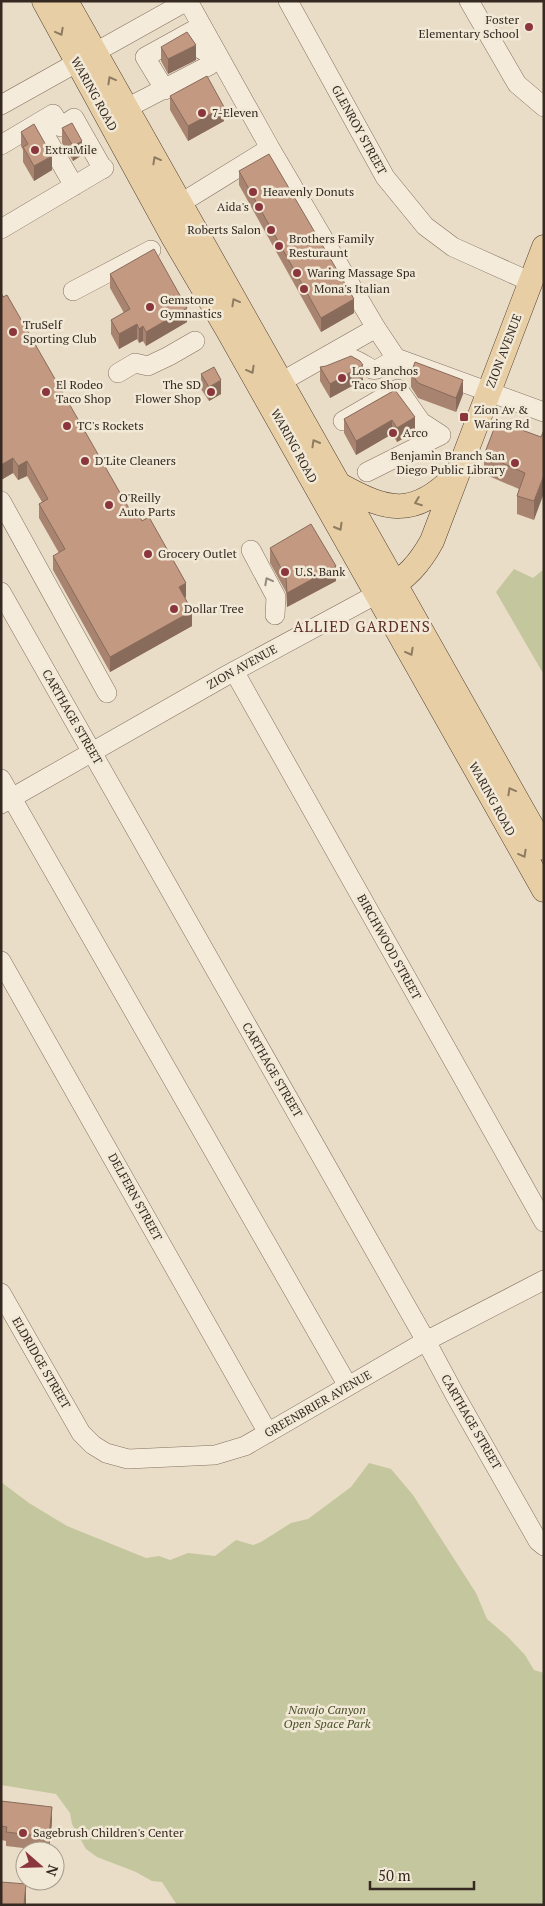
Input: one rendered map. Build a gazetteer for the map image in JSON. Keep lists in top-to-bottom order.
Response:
{
  "streets": {
    "main road": ["WARING ROAD", "ZION AVENUE"],
    "street": [
      "GLENROY STREET",
      "CARTHAGE STREET",
      "BIRCHWOOD STREET",
      "DELFERN STREET",
      "ELDRIDGE STREET",
      "GREENBRIER AVENUE"
    ]
  },
  "crossings": [
    ["WARING ROAD", "ZION AVENUE"],
    ["GLENROY STREET", "ZION AVENUE"],
    ["ZION AVENUE", "CARTHAGE STREET"],
    ["ZION AVENUE", "BIRCHWOOD STREET"],
    ["CARTHAGE STREET", "GREENBRIER AVENUE"],
    ["DELFERN STREET", "GREENBRIER AVENUE"],
    ["ELDRIDGE STREET", "GREENBRIER AVENUE"]
  ],
  "districts": ["ALLIED GARDENS"],
  "parks": ["Navajo Canyon Open Space Park"],
  "places": {
    "other": [
      "Foster Elementary School",
      "7-Eleven",
      "ExtraMile",
      "Heavenly Donuts",
      "Aida's",
      "Roberts Salon",
      "Brothers Family Resturaunt",
      "Waring Massage Spa",
      "Mona's Italian",
      "Gemstone Gymnastics",
      "TruSelf Sporting Club",
      "Los Panchos Taco Shop",
      "El Rodeo Taco Shop",
      "The SD Flower Shop",
      "TC's Rockets",
      "Arco",
      "D'Lite Cleaners",
      "Benjamin Branch San Diego Public Library",
      "O'Reilly Auto Parts",
      "Grocery Outlet",
      "U.S. Bank",
      "Dollar Tree",
      "Sagebrush Children's Center"
    ],
    "transit": ["Zion Av & Waring Rd"]
  },
  "scale_bar": "50 m",
  "north": "right"
}
